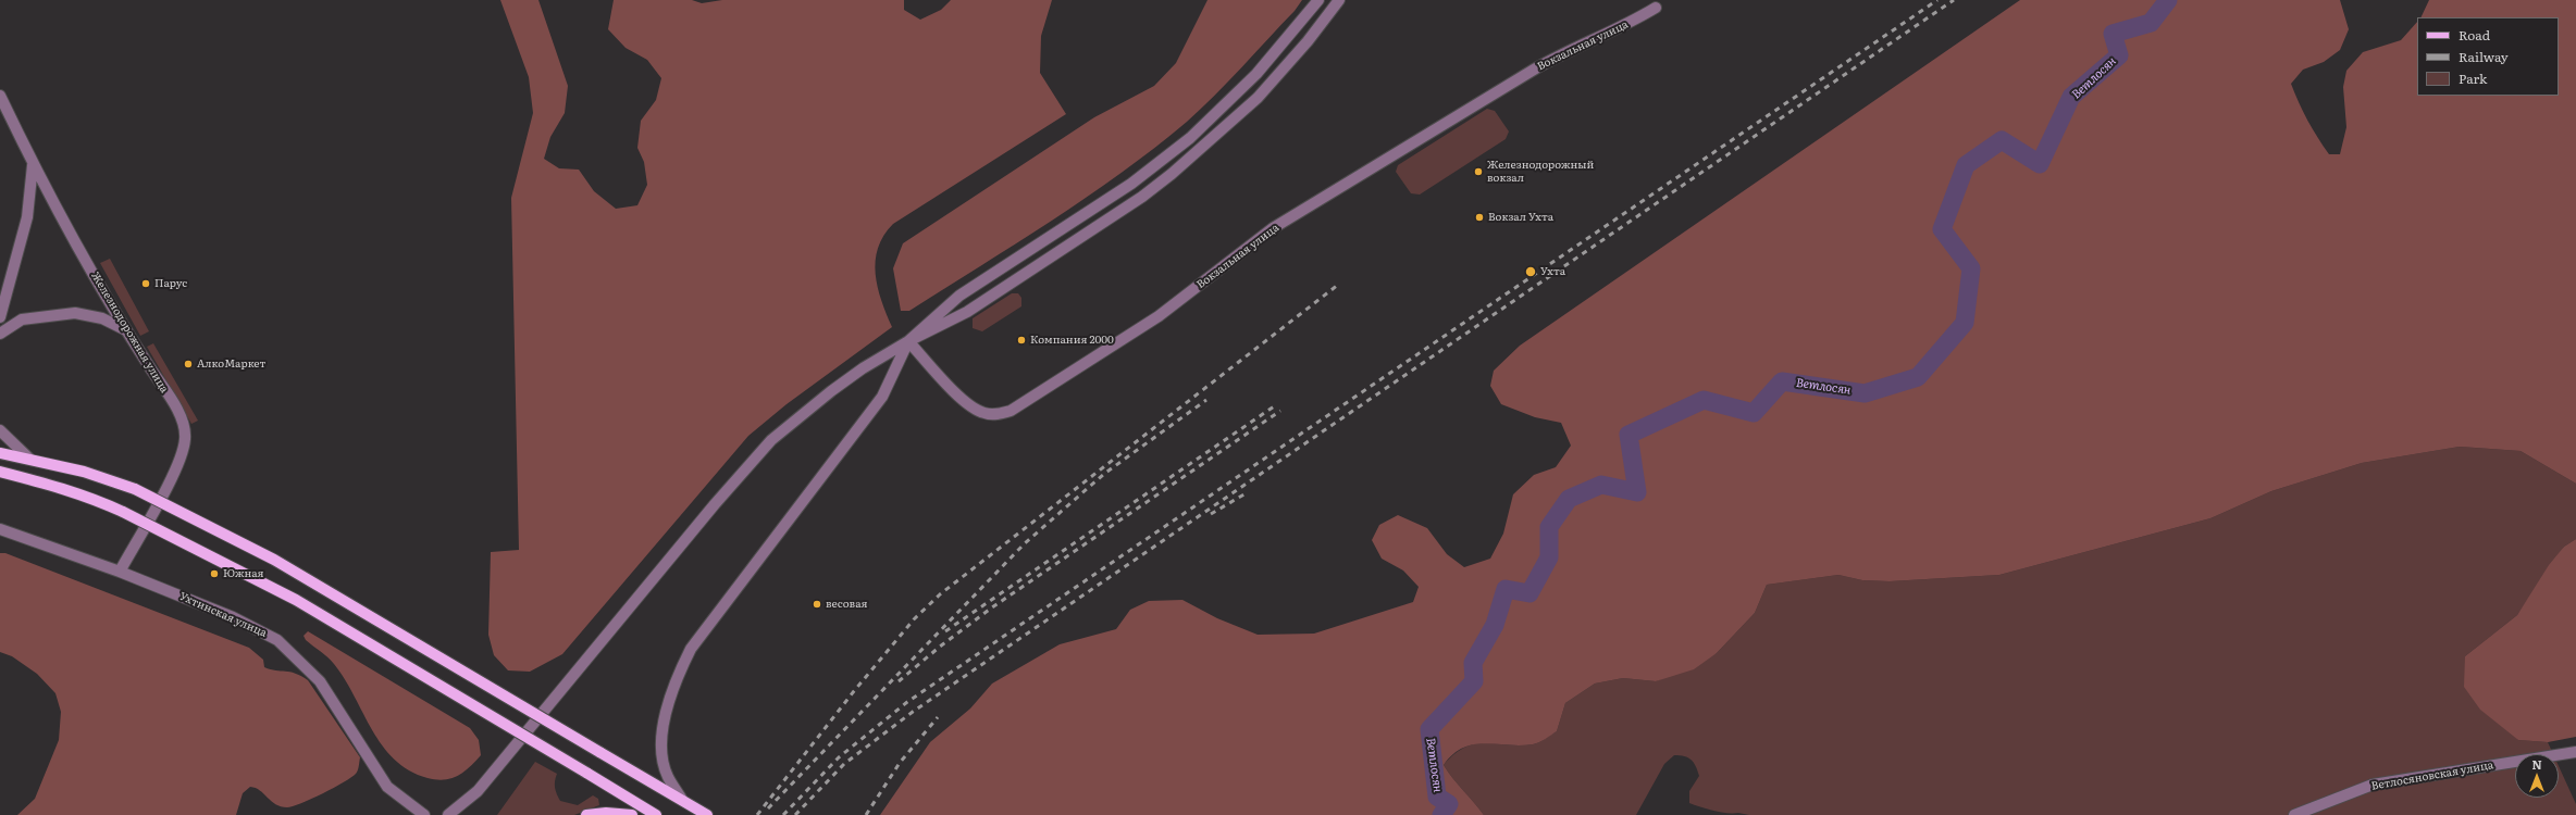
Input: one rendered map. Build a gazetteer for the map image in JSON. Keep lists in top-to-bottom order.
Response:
{
  "streets": {
    "street": [
      "Вокзальная улица",
      "Железнодорожная улица",
      "Ухтинская улица",
      "Ветлосяновская улица"
    ]
  },
  "crossings": [
    ["Железнодорожная улица", "Ухтинская улица"]
  ],
  "water": ["Ветлосян"],
  "places": [
    "Железнодорожный вокзал",
    "Вокзал Ухта",
    "Ухта",
    "Парус",
    "Компания 2000",
    "АлкоМаркет",
    "Южная",
    "весовая"
  ],
  "legend": ["Road", "Railway", "Park"],
  "north": "top"
}
